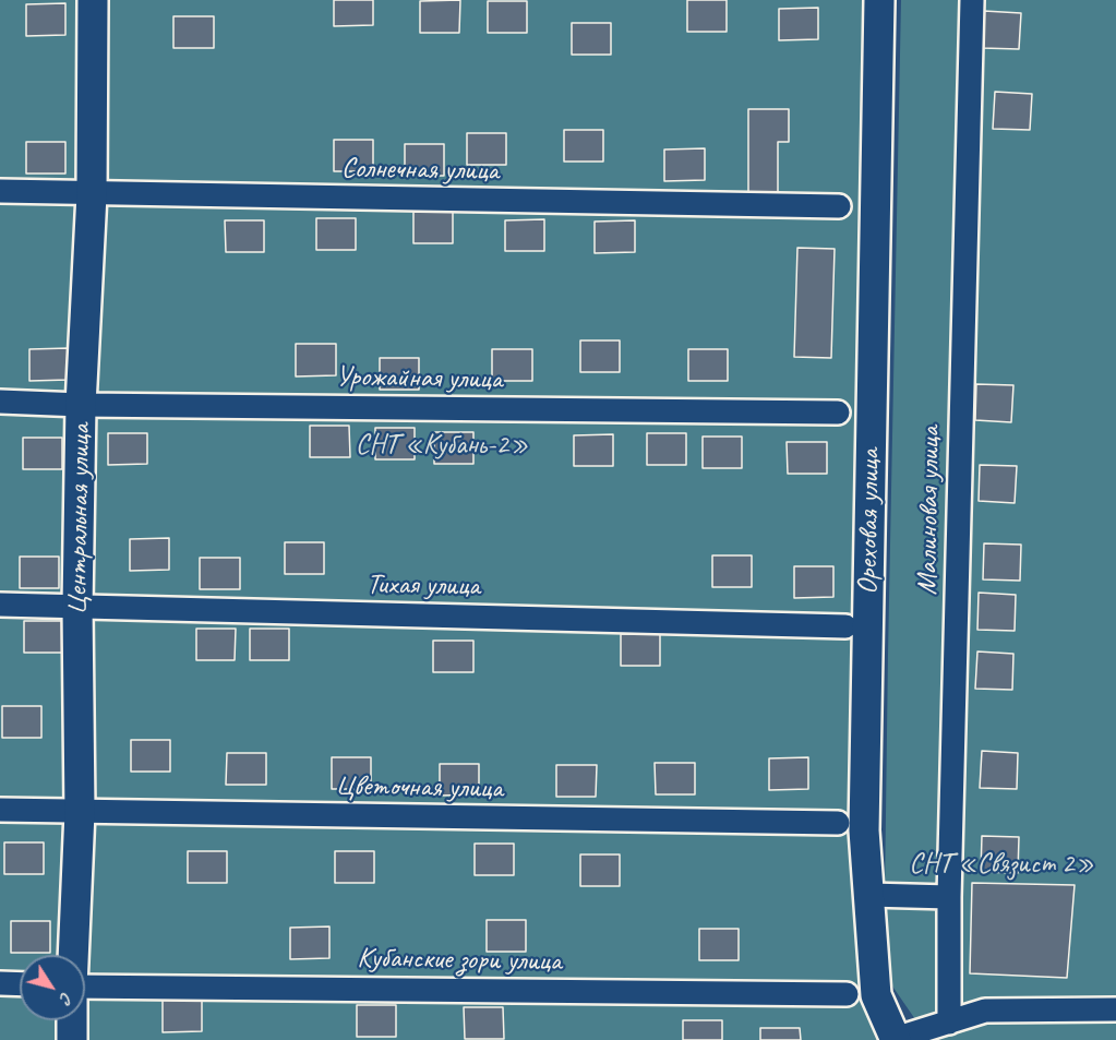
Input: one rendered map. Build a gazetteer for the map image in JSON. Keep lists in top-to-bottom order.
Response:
{
  "streets": {
    "street": [
      "Солнечная улица",
      "Урожайная улица",
      "Малиновая улица",
      "Центральная улица",
      "Ореховая улица",
      "Тихая улица",
      "Цветочная улица",
      "Кубанские зори улица"
    ]
  },
  "crossings": [
    ["Солнечная улица", "Центральная улица"],
    ["Урожайная улица", "Центральная улица"],
    ["Центральная улица", "Тихая улица"],
    ["Центральная улица", "Цветочная улица"]
  ],
  "parks": ["СНТ «Кубань-2»", "СНТ «Связист 2»"],
  "north": "bottom right"
}
